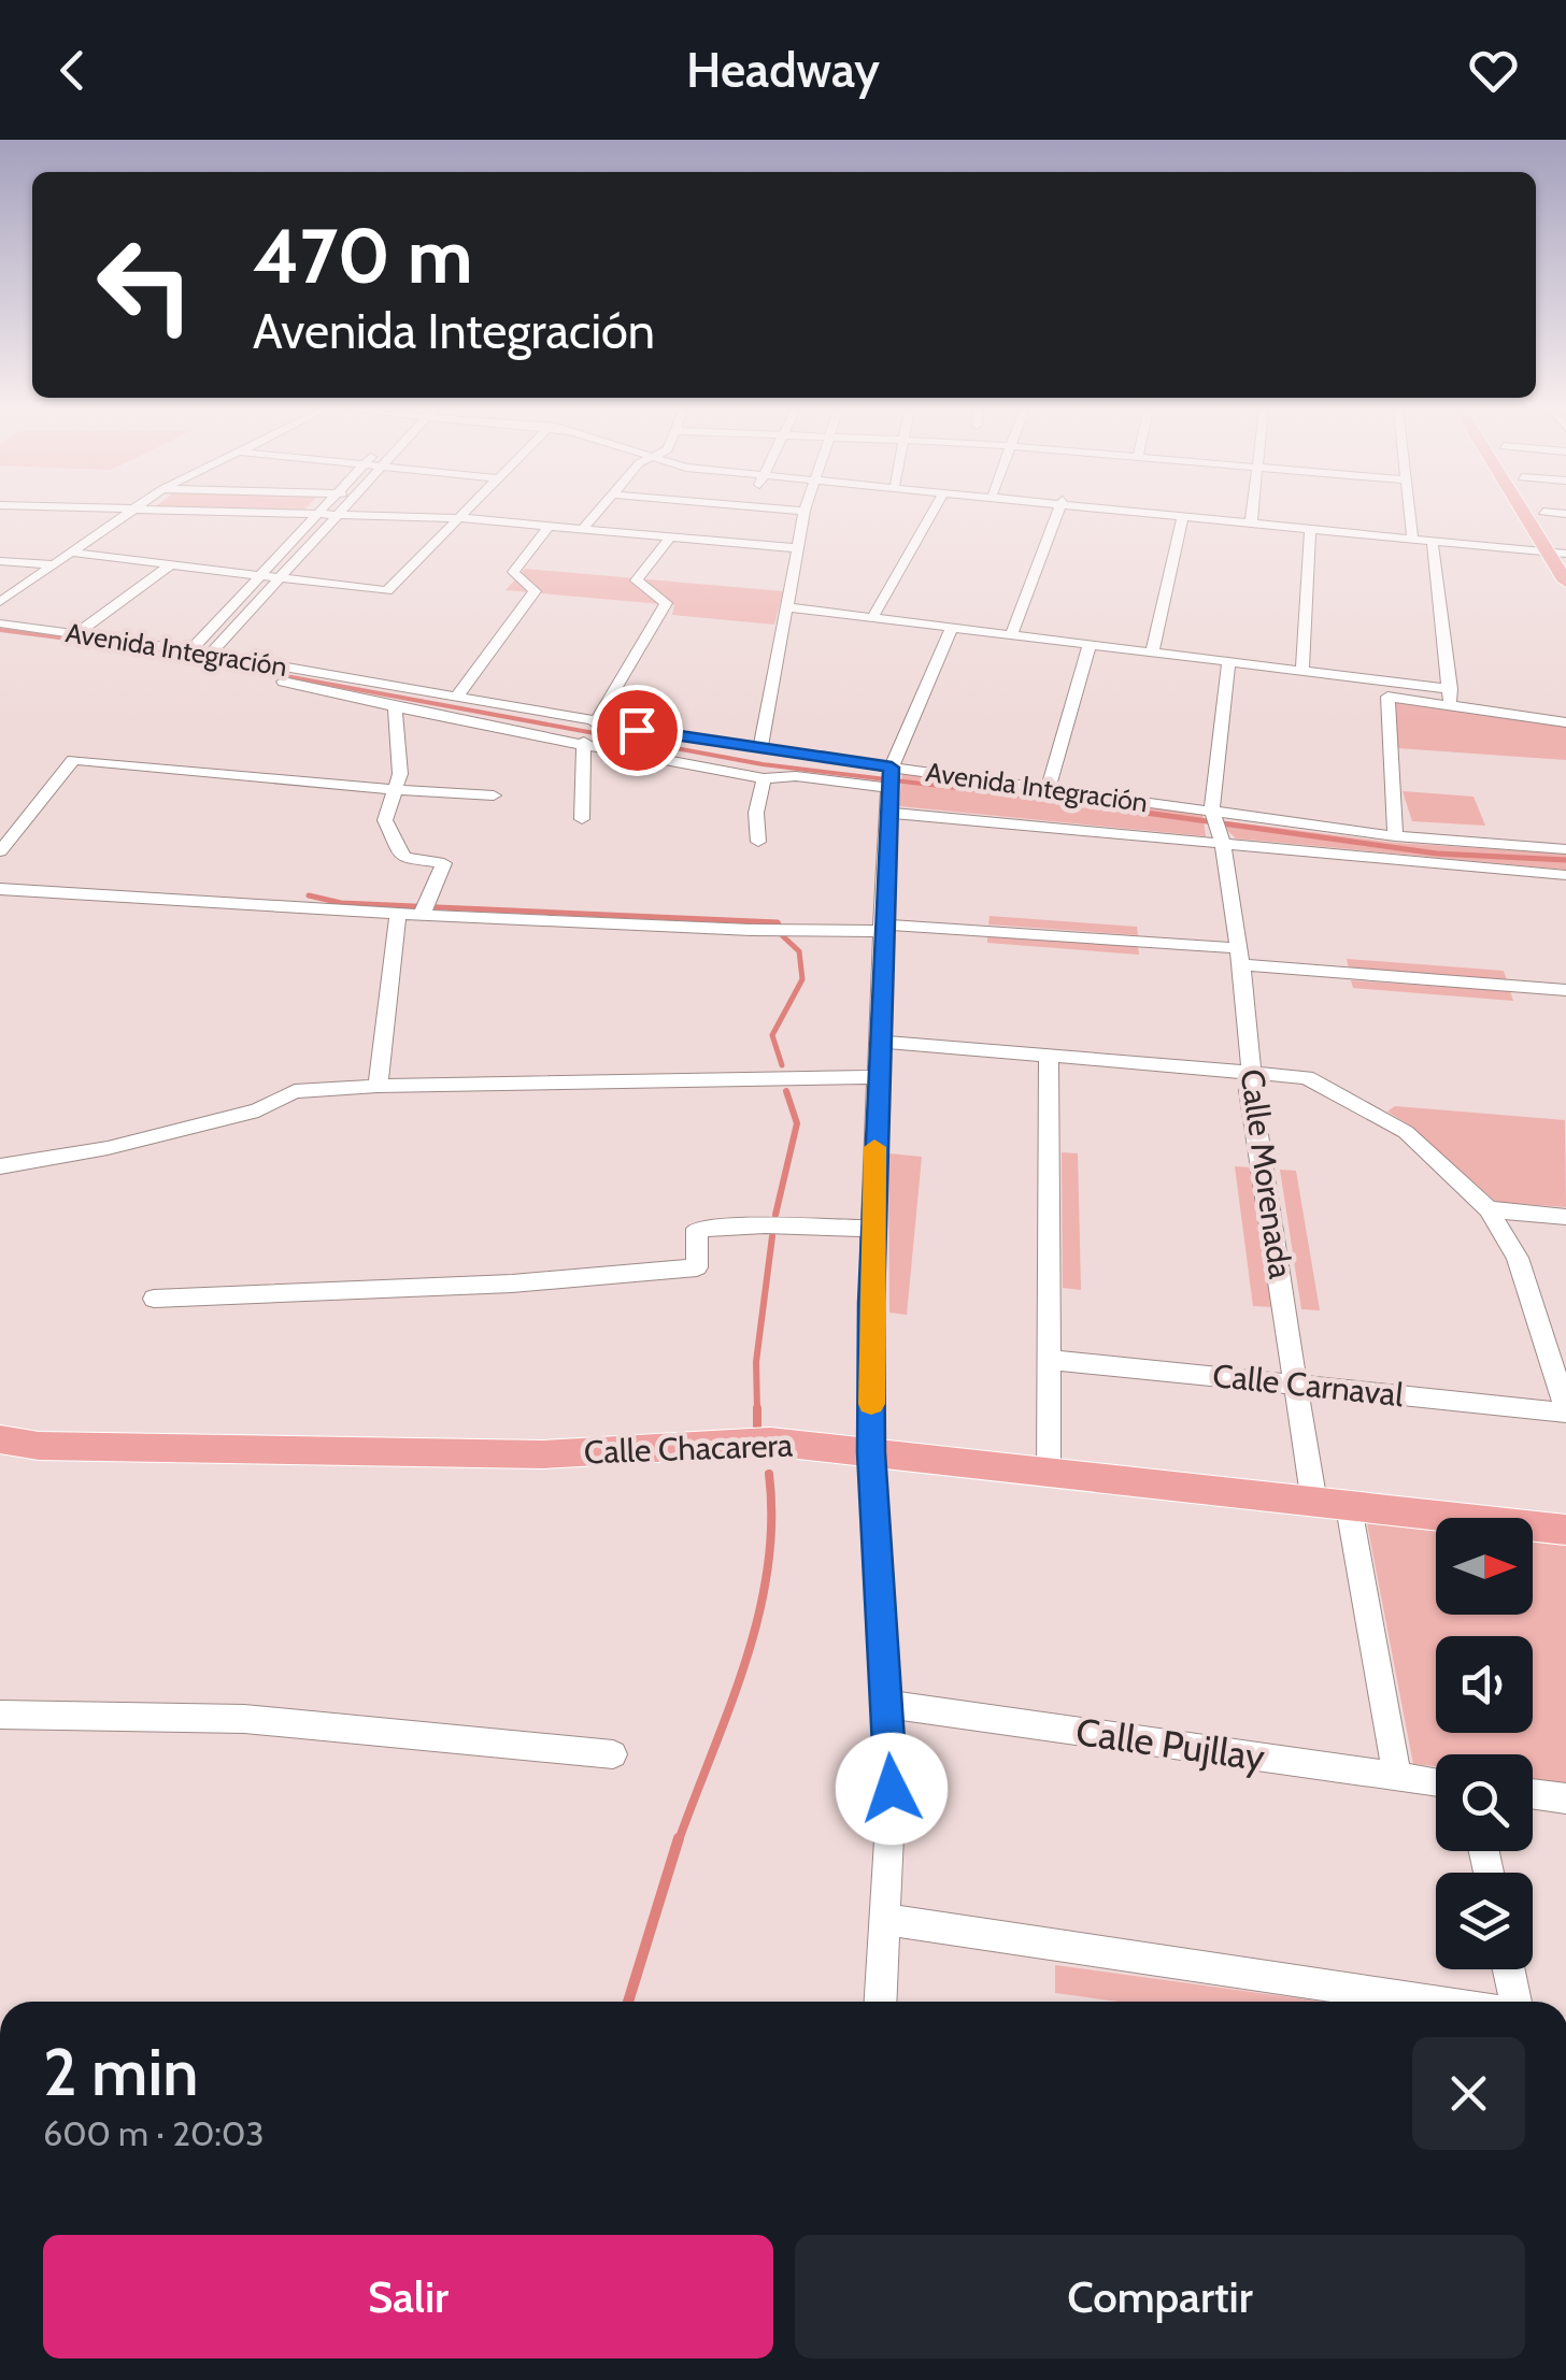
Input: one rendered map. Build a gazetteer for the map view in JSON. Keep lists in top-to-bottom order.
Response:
{
  "streets": {
    "main road": ["Calle Chacarera"],
    "street": [
      "Avenida Integración",
      "Calle Morenada",
      "Calle Carnaval",
      "Calle Pujllay"
    ]
  },
  "crossings": [
    ["Avenida Integración", "Calle Morenada"],
    ["Calle Morenada", "Calle Carnaval"],
    ["Calle Morenada", "Calle Chacarera"]
  ],
  "north": "right",
  "page": {
    "header": "Headway",
    "turn": ["470 m", "Avenida Integración"],
    "heading": ["2 min", "600 m · 20:03"],
    "buttons": ["Salir", "Compartir"]
  }
}
